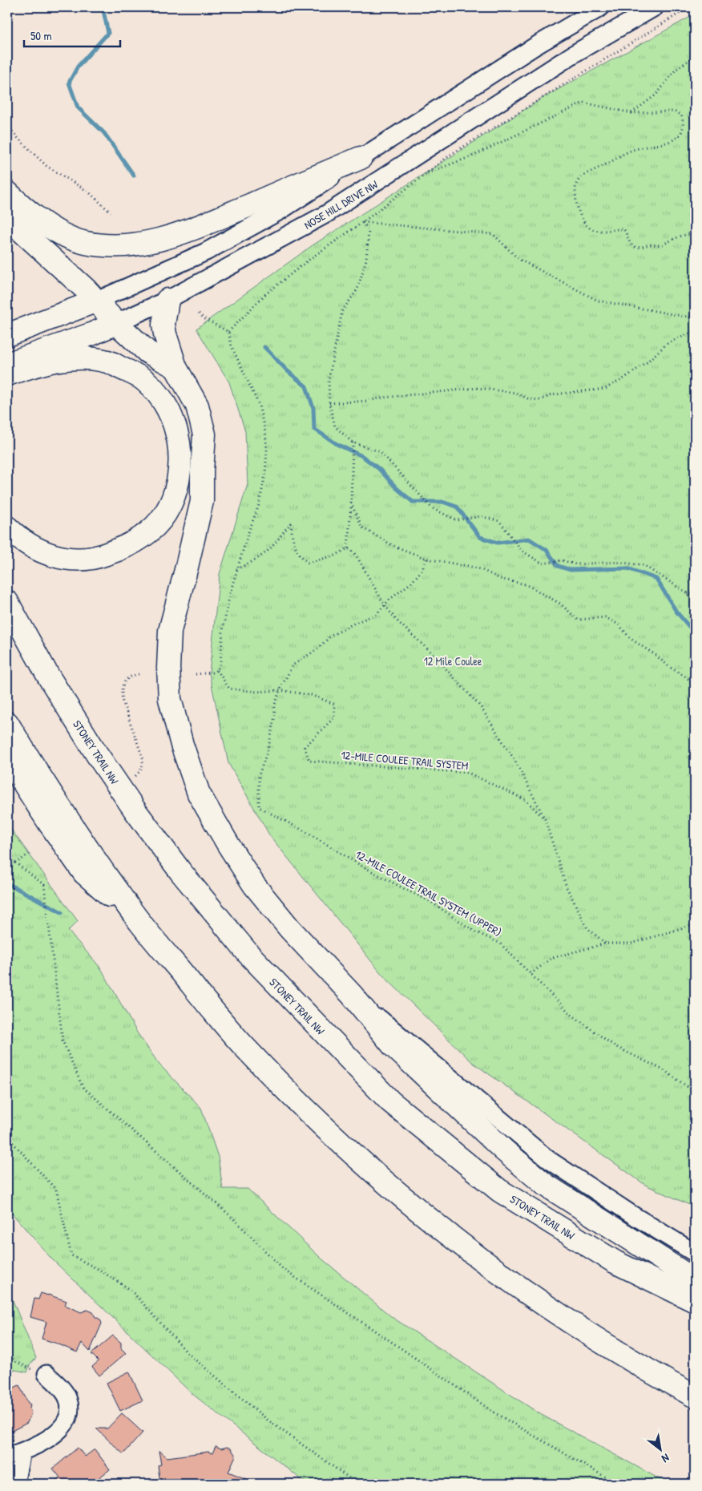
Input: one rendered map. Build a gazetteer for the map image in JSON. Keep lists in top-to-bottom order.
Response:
{
  "streets": {
    "main road": ["NOSE HILL DRIVE NW", "STONEY TRAIL NW"],
    "path": ["12-MILE COULEE TRAIL SYSTEM", "12-MILE COULEE TRAIL SYSTEM (UPPER)"]
  },
  "crossings": [
    ["12-MILE COULEE TRAIL SYSTEM", "12-MILE COULEE TRAIL SYSTEM (UPPER)"]
  ],
  "parks": ["12 Mile Coulee"],
  "scale_bar": "50 m",
  "north": "bottom right"
}
